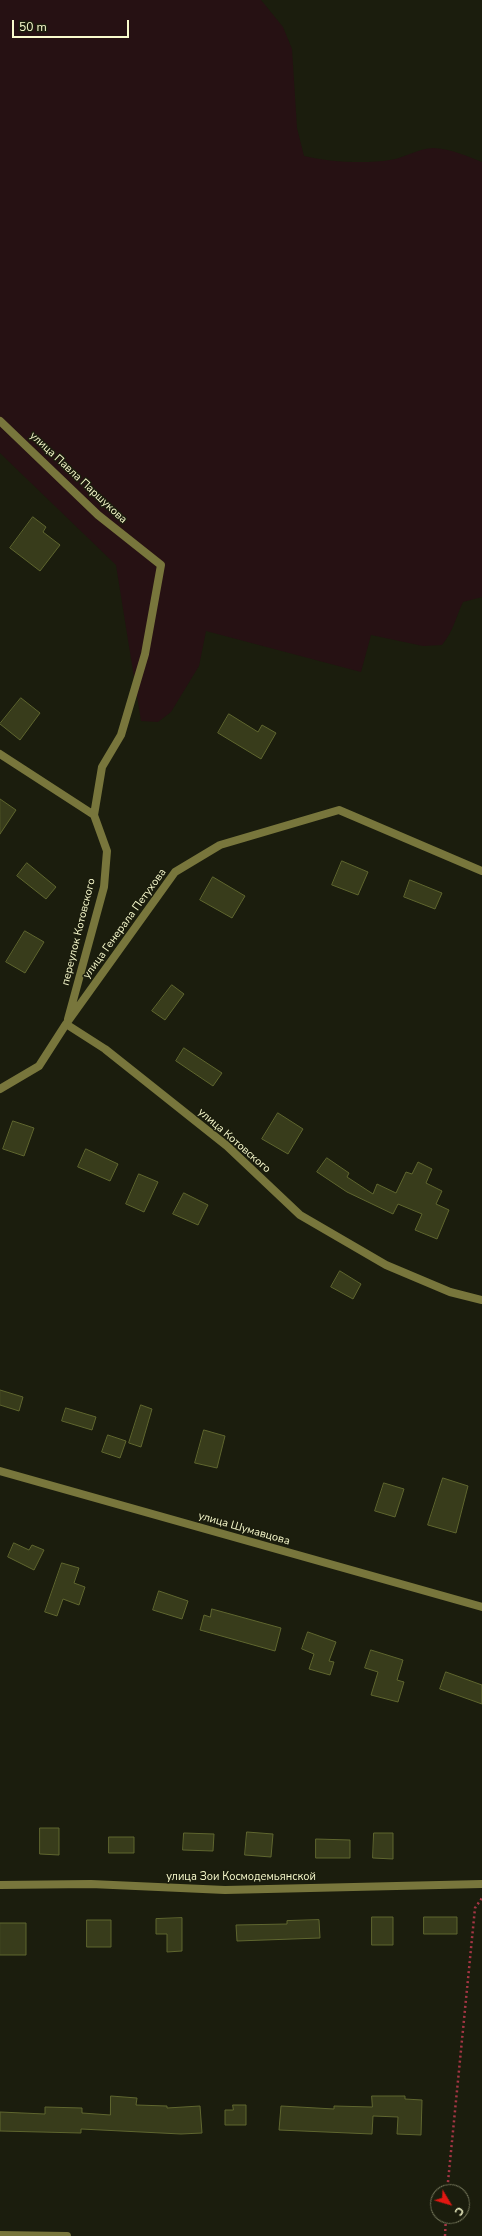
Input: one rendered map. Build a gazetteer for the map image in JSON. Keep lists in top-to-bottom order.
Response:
{
  "streets": {
    "street": [
      "улица Павла Паршукова",
      "улица Генерала Петухова",
      "переулок Котовского",
      "улица Котовского",
      "улица Шумавцова",
      "улица Зои Космодемьянской"
    ]
  },
  "crossings": [
    ["улица Павла Паршукова", "переулок Котовского"],
    ["улица Генерала Петухова", "переулок Котовского"],
    ["улица Генерала Петухова", "улица Котовского"],
    ["переулок Котовского", "улица Котовского"]
  ],
  "scale_bar": "50 m",
  "north": "bottom right"
}
